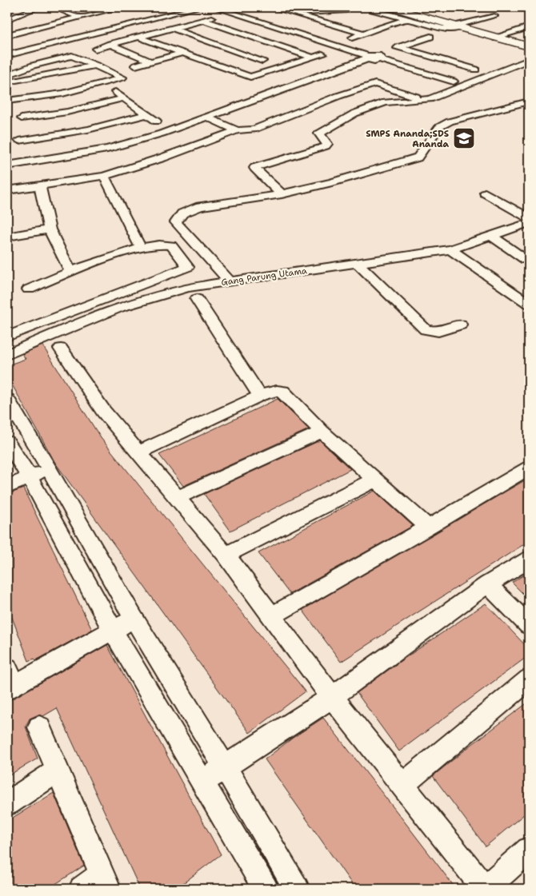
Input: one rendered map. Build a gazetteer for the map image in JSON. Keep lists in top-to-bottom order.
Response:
{
  "streets": {
    "street": ["Gang Parung Utama"]
  },
  "places": {
    "school or university": ["SMPS Ananda;SDS Ananda"]
  }
}
